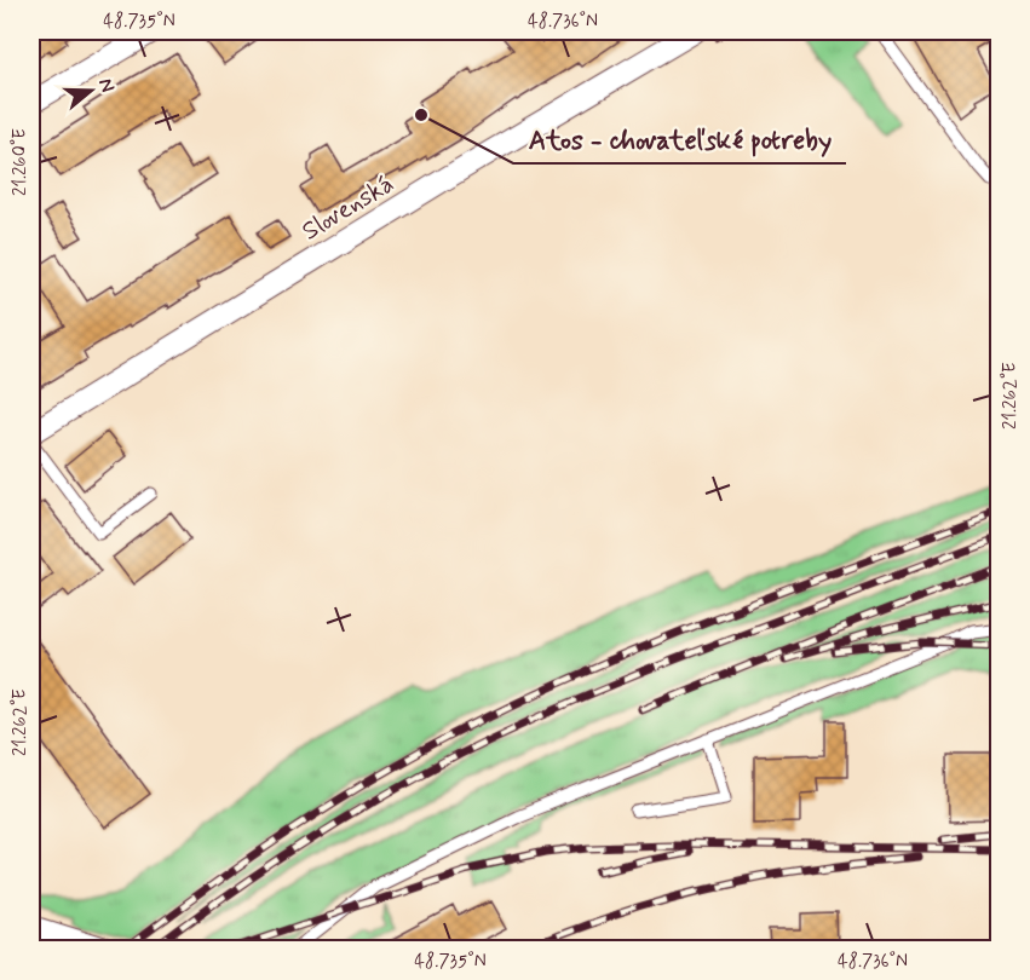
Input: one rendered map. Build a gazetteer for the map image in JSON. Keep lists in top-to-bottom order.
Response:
{
  "streets": {
    "street": ["Slovenská"]
  },
  "places": ["Atos - chovateľské potreby"],
  "north": "right",
  "coordinates": [
    "48.735°N",
    "48.736°N",
    "21.260°E",
    "21.262°E"
  ]
}
